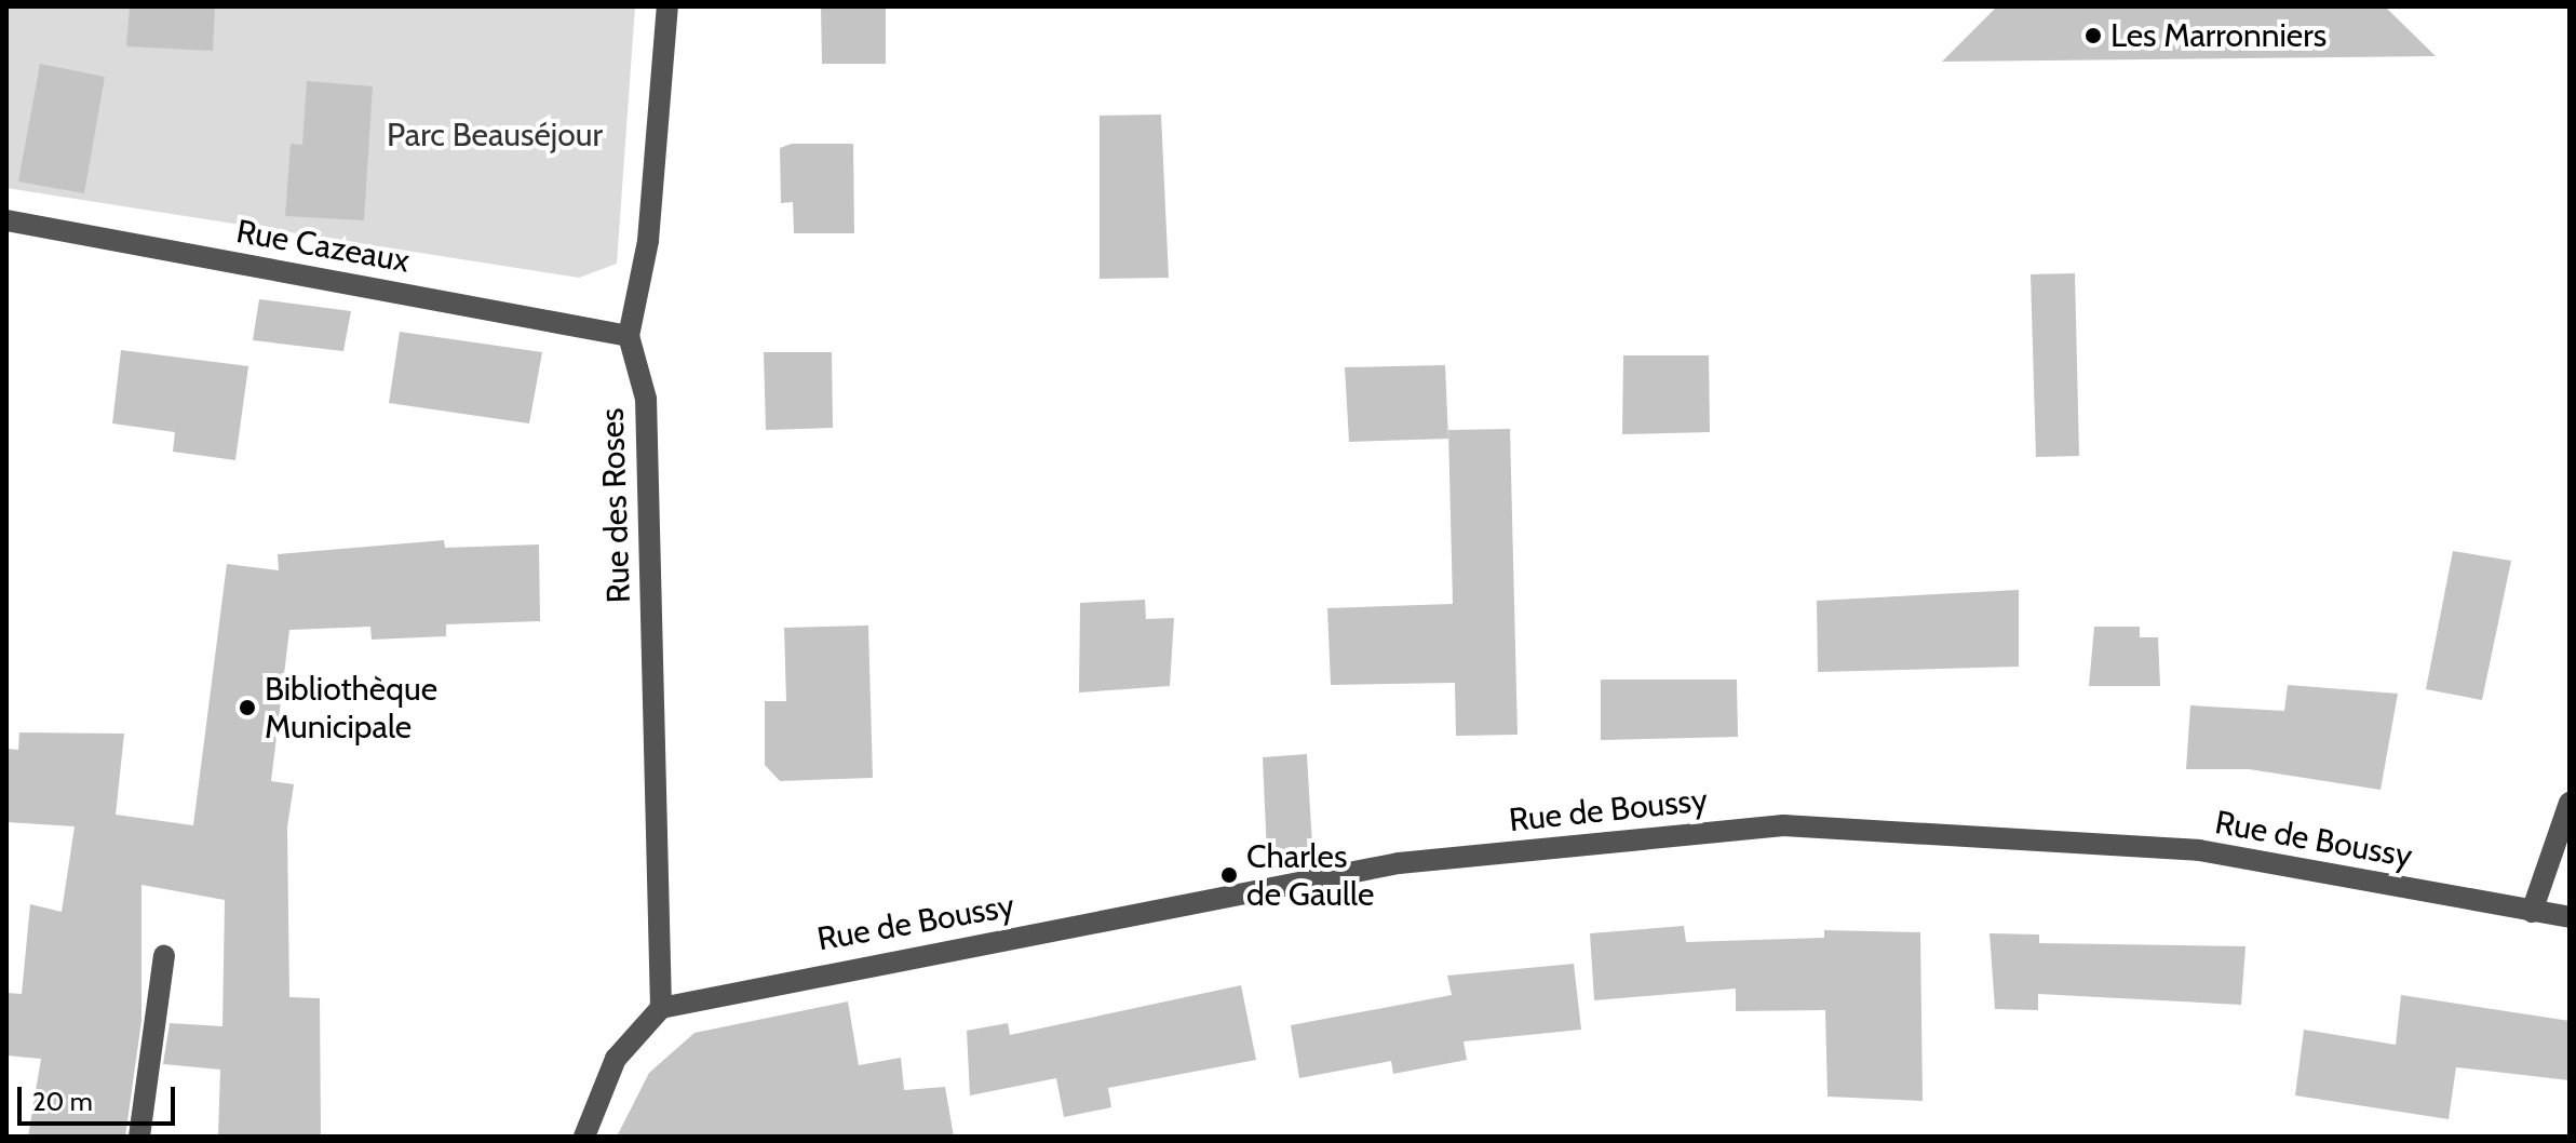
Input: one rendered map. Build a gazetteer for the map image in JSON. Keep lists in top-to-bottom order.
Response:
{
  "streets": {
    "street": ["Rue Cazeaux", "Rue des Roses", "Rue de Boussy"]
  },
  "crossings": [
    ["Rue Cazeaux", "Rue des Roses"],
    ["Rue des Roses", "Rue de Boussy"]
  ],
  "parks": ["Parc Beauséjour"],
  "places": ["Les Marronniers", "Bibliothèque Municipale", "Charles de Gaulle"],
  "scale_bar": "20 m"
}
